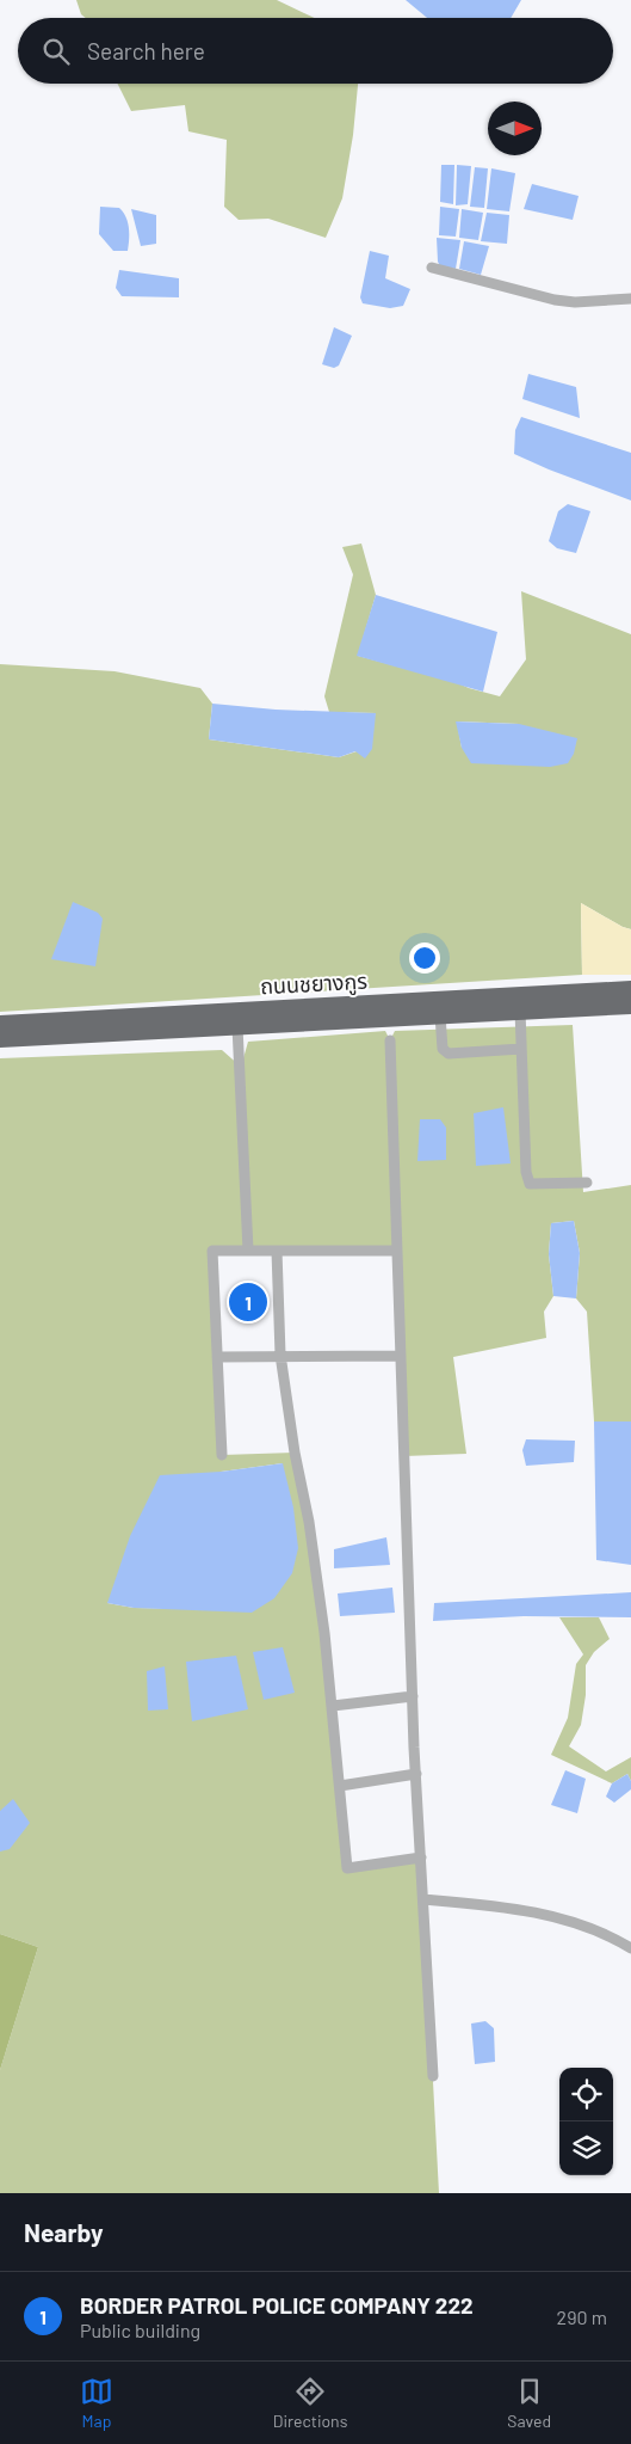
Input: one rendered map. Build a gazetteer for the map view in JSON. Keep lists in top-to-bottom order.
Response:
{
  "streets": {
    "highway": ["ถนนชยางกูร"]
  },
  "north": "right",
  "page": {
    "search": "Search here",
    "pins": "1",
    "heading": "Nearby",
    "list": [
      {
        "mark": "1",
        "name": "BORDER PATROL POLICE COMPANY 222",
        "note": "Public building",
        "value": "290 m"
      }
    ],
    "nav": ["Map", "Directions", "Saved"]
  }
}
